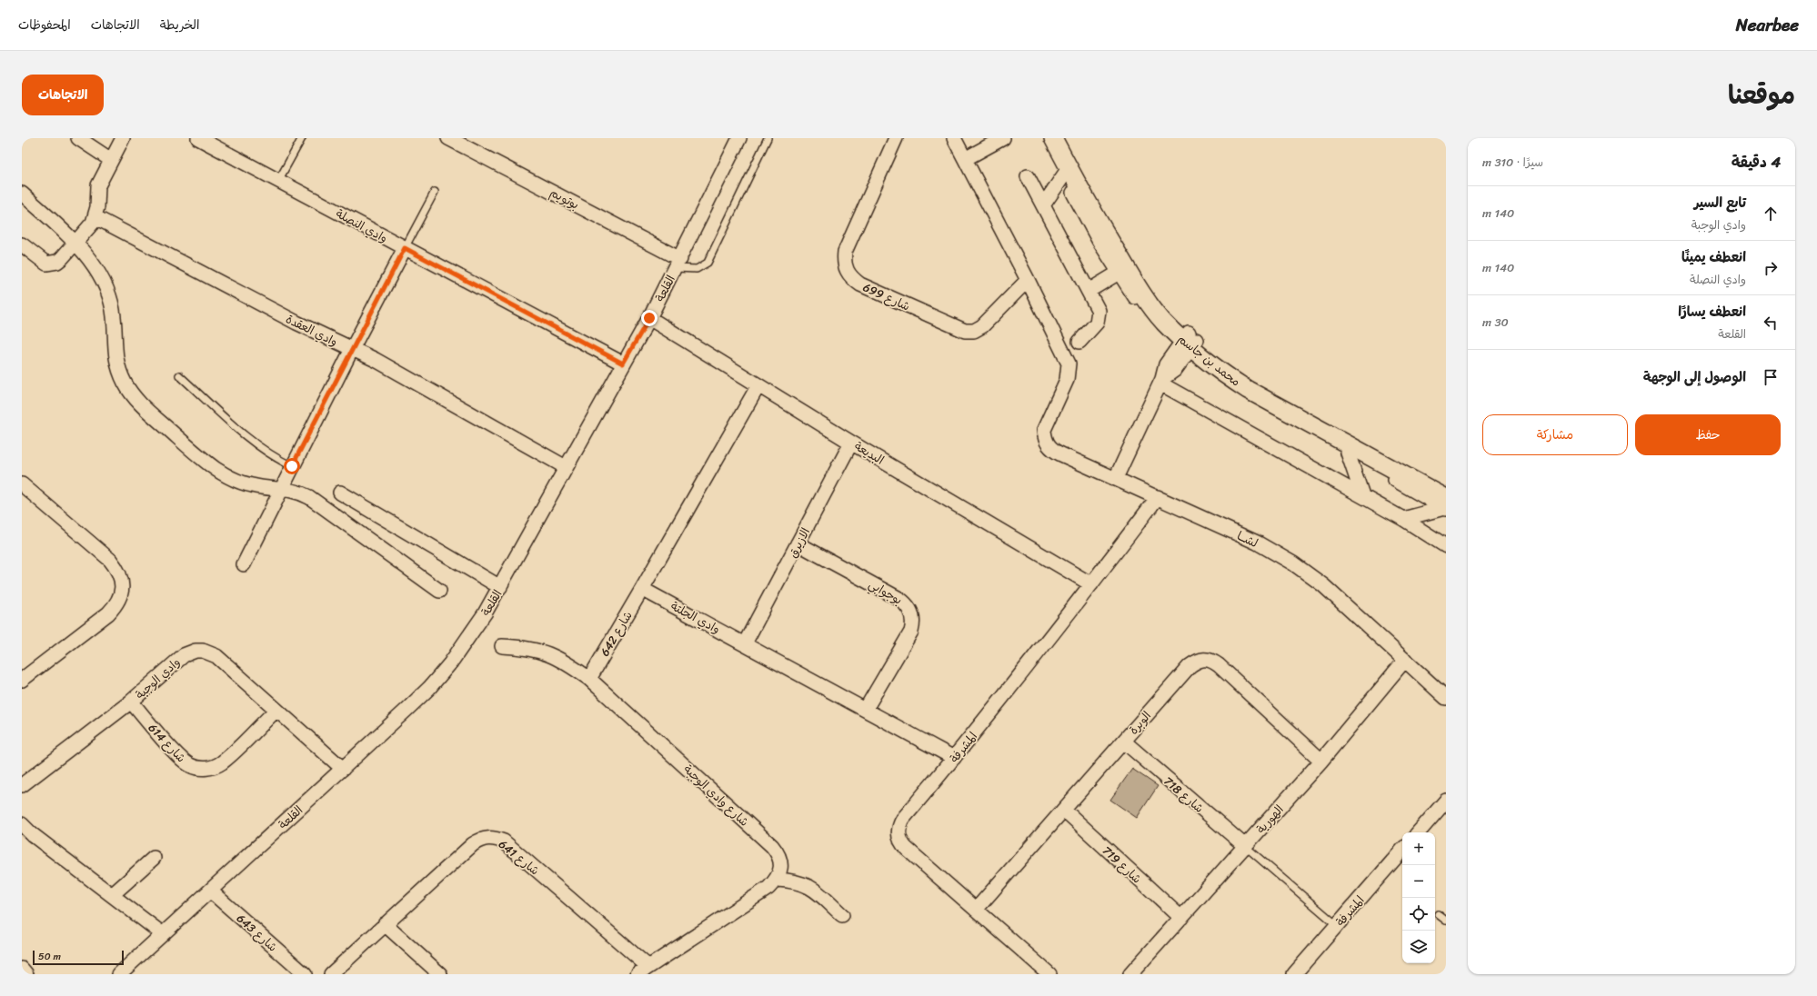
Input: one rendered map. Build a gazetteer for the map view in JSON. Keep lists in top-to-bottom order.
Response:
{
  "streets": {
    "street": [
      "بوتويم",
      "وادي النصلة",
      "القلعة",
      "شارع 699",
      "وادي العقدة",
      "محمد بن جاسم",
      "البديعة",
      "لشــا",
      "الازيرق",
      "بوجوابي",
      "وادي الجلتة",
      "شارع 642",
      "وادي الوجبة",
      "الوبرة",
      "شارع 614",
      "المشرفة",
      "شارع 718",
      "شارع وادي الوجبة",
      "الهورية",
      "شارع 641",
      "شارع 719",
      "شارع 643"
    ]
  },
  "crossings": [
    ["بوتويم", "القلعة"],
    ["وادي النصلة", "القلعة"],
    ["القلعة", "وادي العقدة"],
    ["القلعة", "البديعة"],
    ["القلعة", "وادي الوجبة"],
    ["القلعة", "شارع 643"],
    ["البديعة", "الازيرق"],
    ["البديعة", "المشرفة"],
    ["لشــا", "المشرفة"],
    ["لشــا", "الهورية"],
    ["الازيرق", "بوجوابي"],
    ["الازيرق", "وادي الجلتة"],
    ["بوجوابي", "وادي الجلتة"],
    ["وادي الجلتة", "شارع 642"],
    ["وادي الجلتة", "المشرفة"],
    ["شارع 642", "شارع وادي الوجبة"],
    ["وادي الوجبة", "شارع 614"],
    ["الوبرة", "المشرفة"],
    ["الوبرة", "شارع 718"],
    ["الوبرة", "الهورية"],
    ["الوبرة", "شارع 719"],
    ["شارع 718", "الهورية"],
    ["الهورية", "شارع 719"]
  ],
  "scale_bar": "50 m",
  "page": {
    "header": "Nearbee",
    "nav": ["الخريطة", "الاتجاهات", "المحفوظات"],
    "title": "موقعنا",
    "buttons": [
      "الاتجاهات",
      ["حفظ", "مشاركة"]
    ],
    "heading": ["4 دقيقة", "سيرًا · 310 m"],
    "list": [
      ["تابع السير", "وادي الوجبة", "140 m"],
      ["انعطف يمينًا", "وادي النصلة", "140 m"],
      ["انعطف يسارًا", "القلعة", "30 m"],
      "الوصول إلى الوجهة"
    ],
    "map_buttons": ["+", "−"],
    "scale": "50 m"
  }
}
